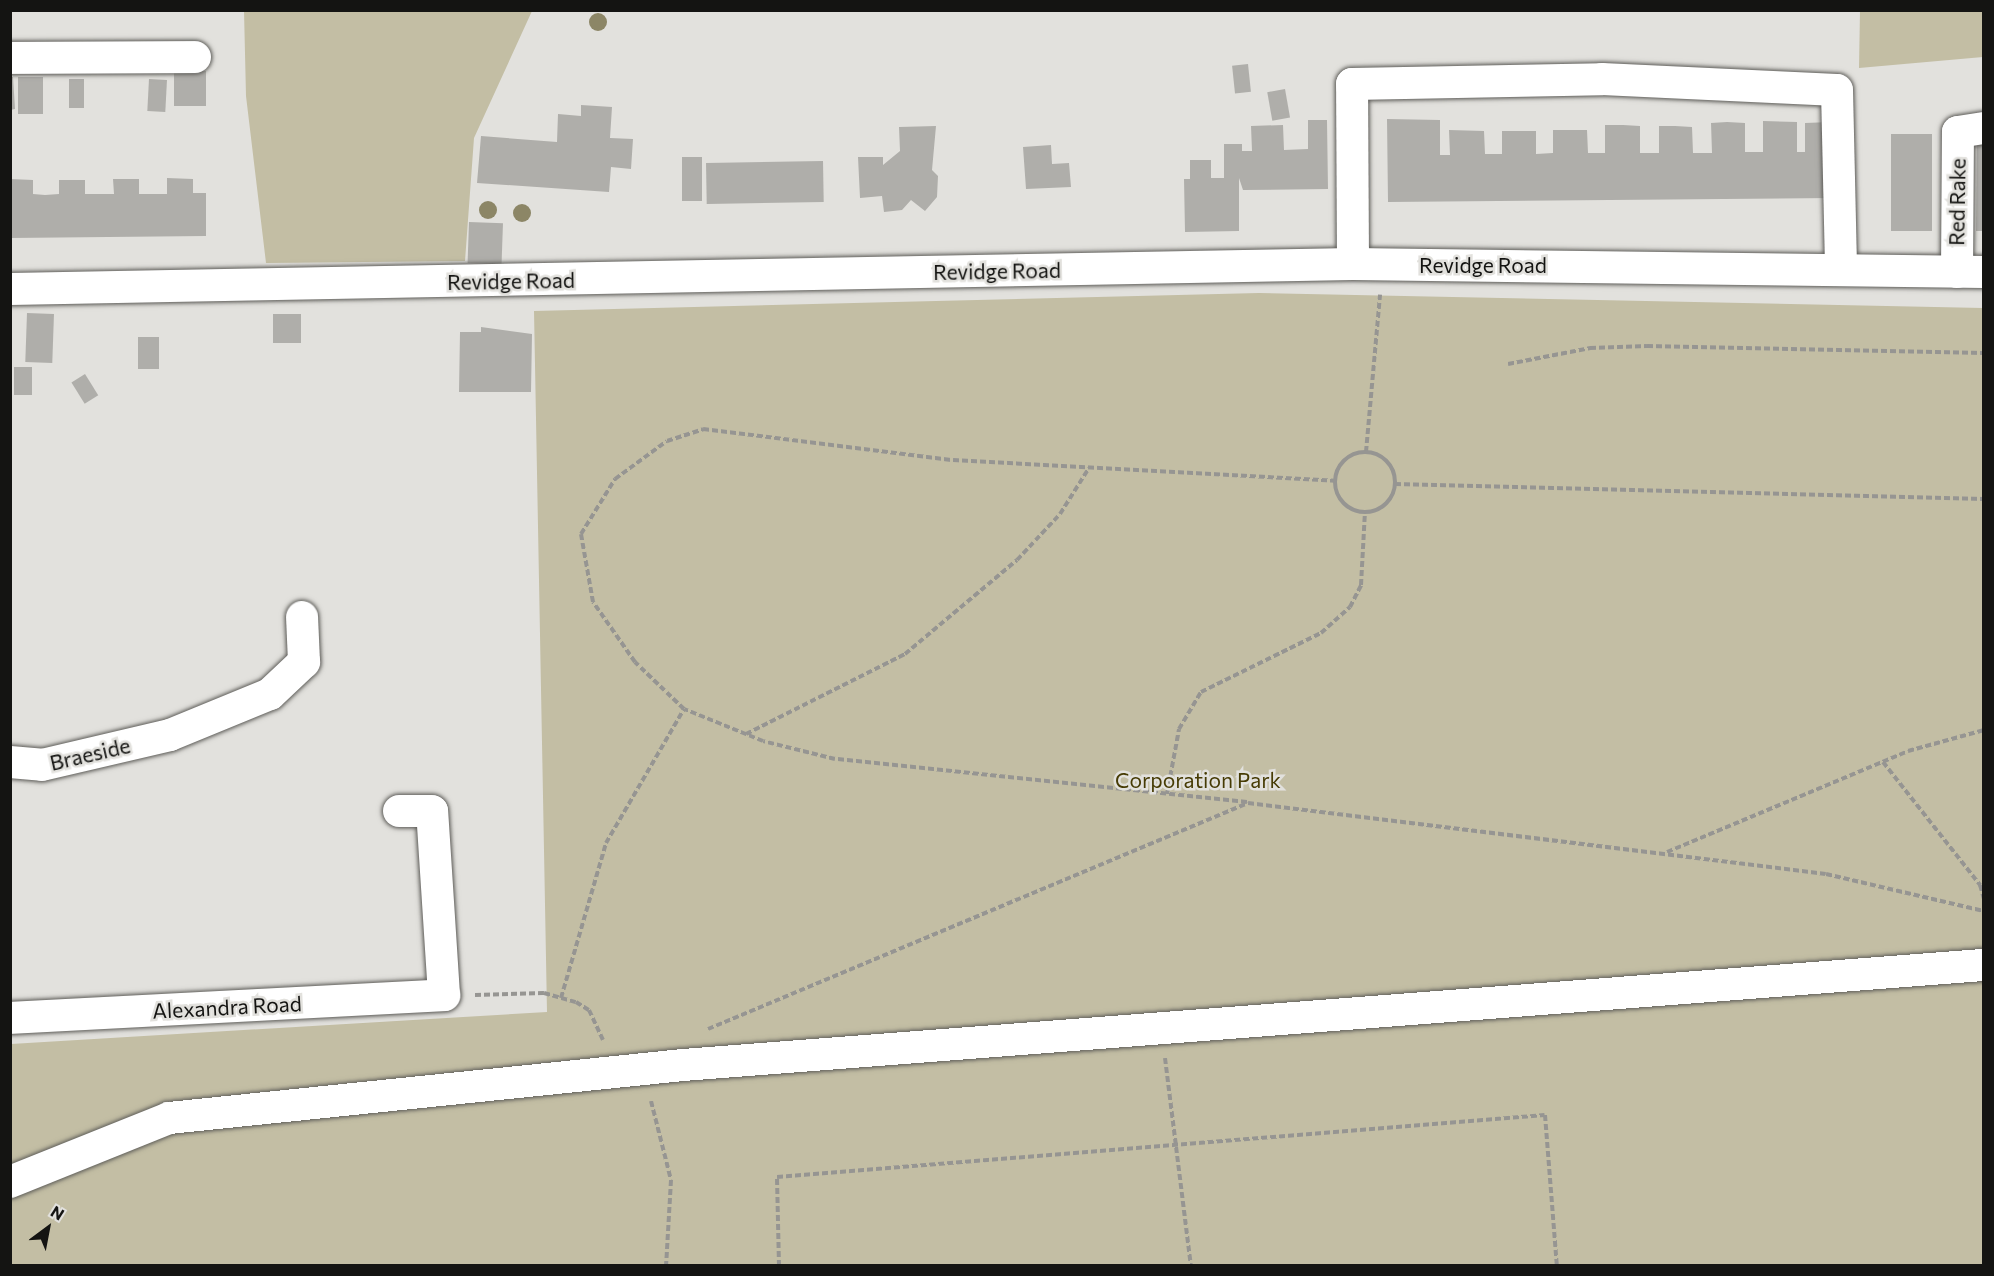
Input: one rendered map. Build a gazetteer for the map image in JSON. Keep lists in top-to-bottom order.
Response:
{
  "streets": {
    "street": [
      "Red Rake",
      "Revidge Road",
      "Braeside",
      "Alexandra Road"
    ]
  },
  "crossings": [
    ["Red Rake", "Revidge Road"]
  ],
  "parks": ["Corporation Park"],
  "north": "top right"
}
